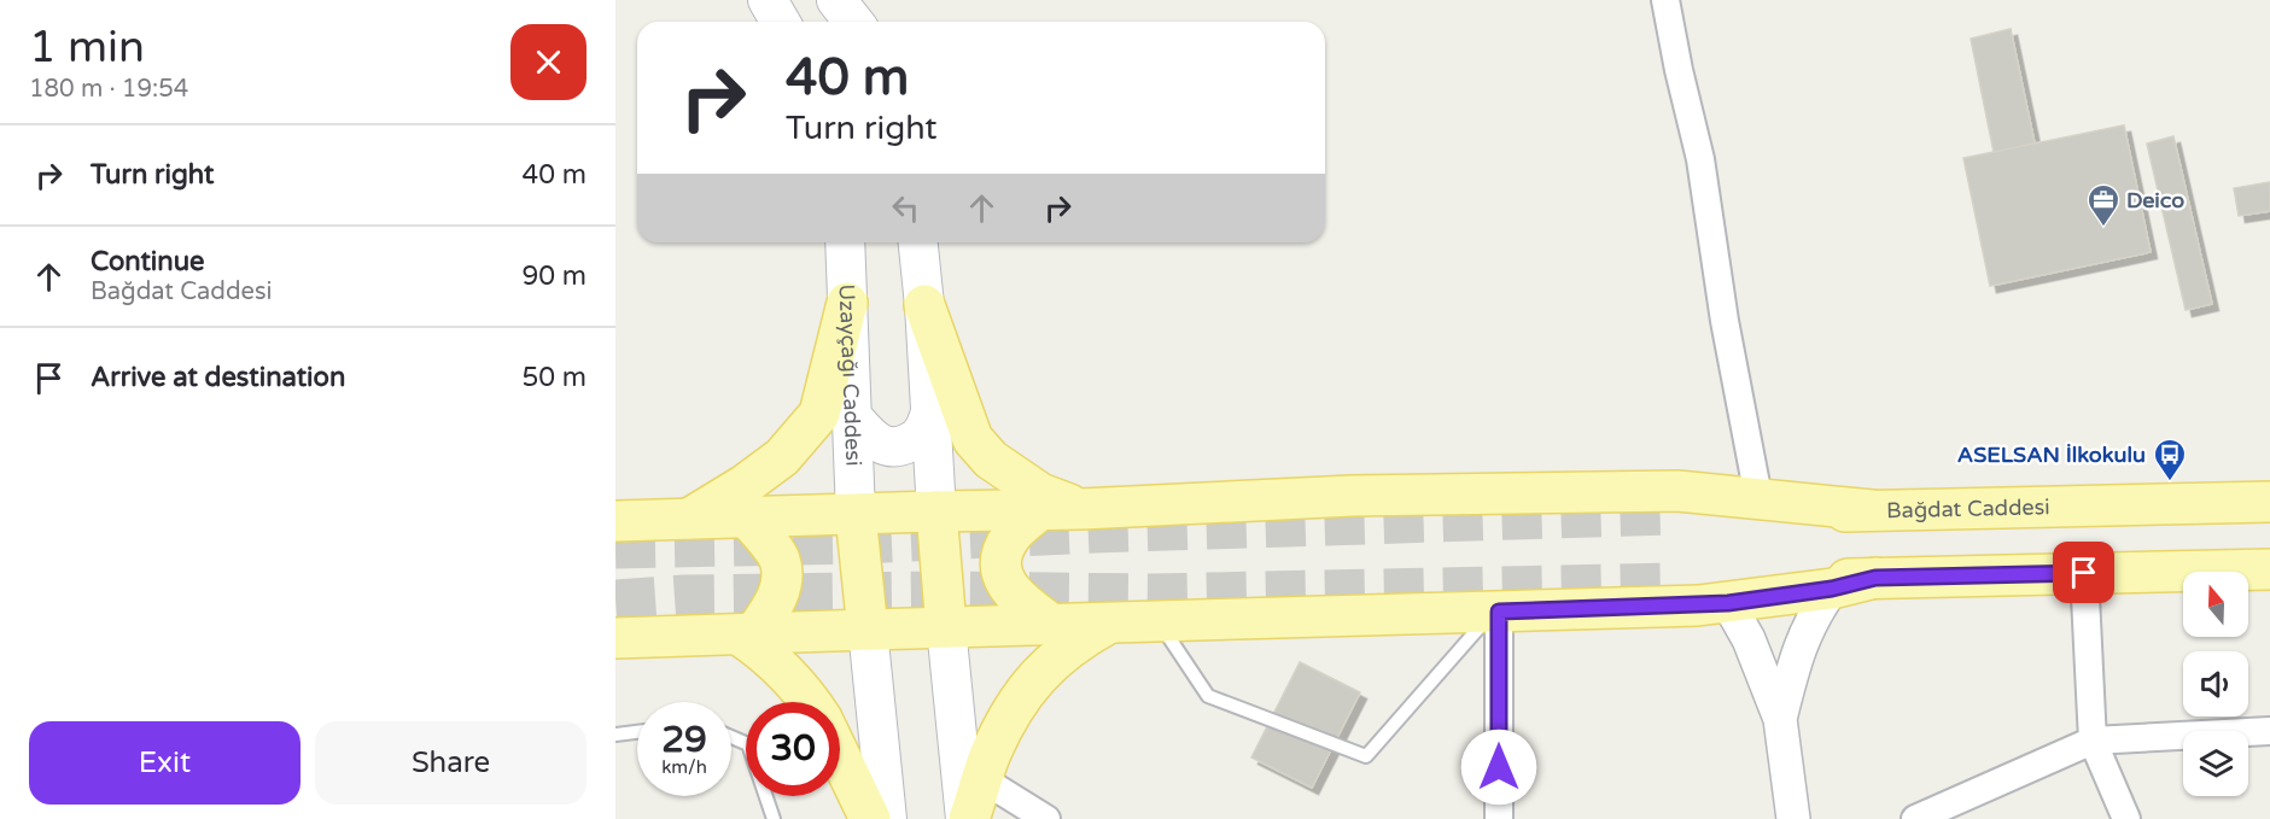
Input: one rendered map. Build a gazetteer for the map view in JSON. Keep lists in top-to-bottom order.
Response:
{
  "streets": {
    "main road": ["Uzayçağı Caddesi", "Bağdat Caddesi"]
  },
  "places": {
    "office": ["Deico"],
    "bus stop": ["ASELSAN İlkokulu"]
  },
  "north": "top",
  "page": {
    "heading": ["1 min", "180 m · 19:54"],
    "turn": ["40 m", "Turn right"],
    "list": [
      {
        "name": "Turn right",
        "value": "40 m"
      },
      {
        "name": "Continue",
        "note": "Bağdat Caddesi",
        "value": "90 m"
      },
      {
        "name": "Arrive at destination",
        "value": "50 m"
      }
    ],
    "speed": "29 km/h",
    "limit": "30",
    "buttons": ["Exit", "Share"]
  }
}
